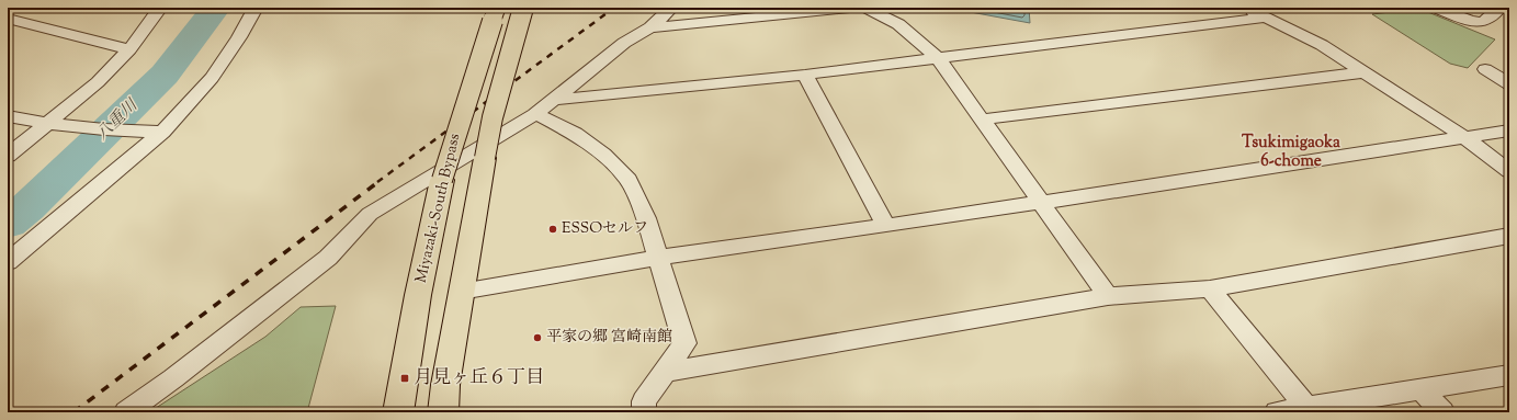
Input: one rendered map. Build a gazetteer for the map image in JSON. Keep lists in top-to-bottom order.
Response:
{
  "streets": {
    "highway": ["Miyazaki-South Bypass"]
  },
  "districts": ["Tsukimigaoka 6-chome"],
  "water": ["八重川"],
  "places": {
    "other": ["ESSOセルフ", "平家の郷 宮崎南館"],
    "transit": ["月見ヶ丘６丁目"]
  }
}
